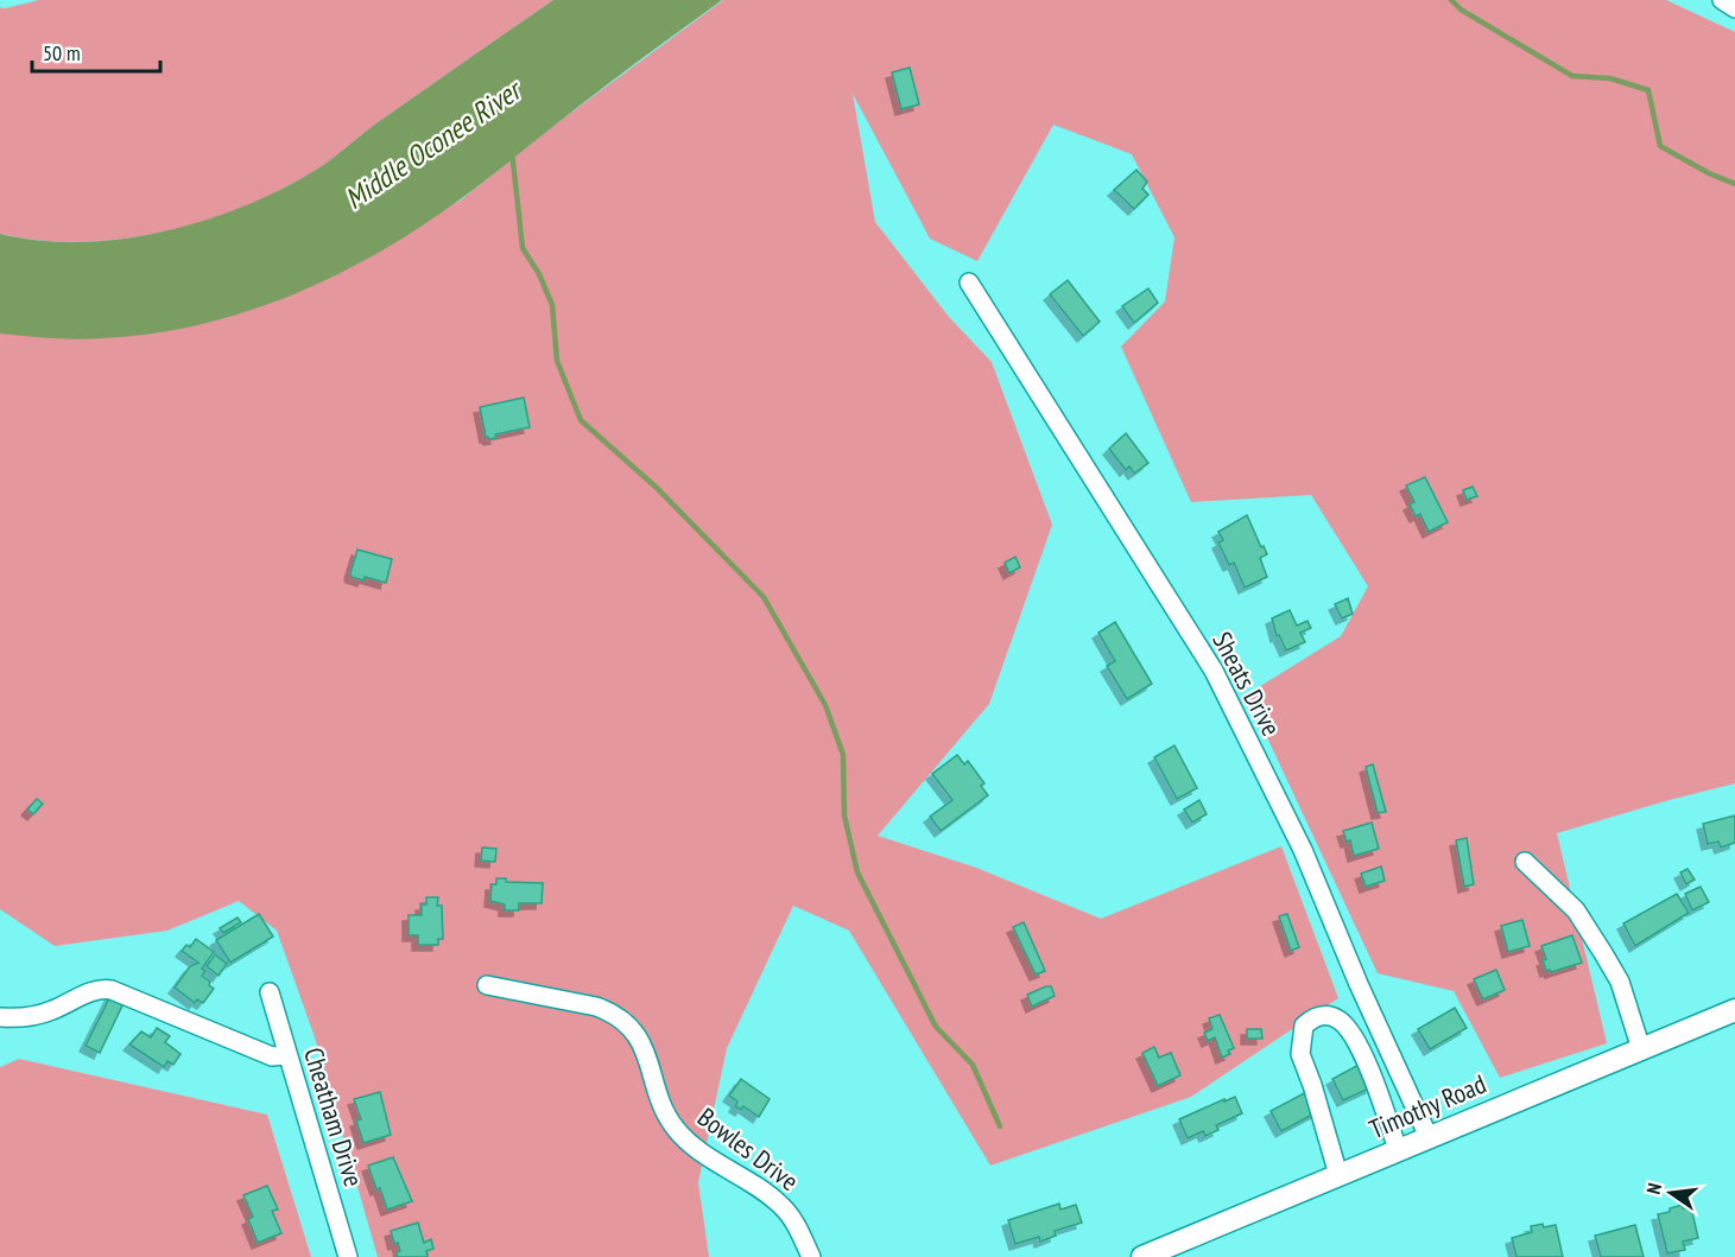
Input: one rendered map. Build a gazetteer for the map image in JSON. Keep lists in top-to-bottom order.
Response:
{
  "streets": {
    "main road": ["Timothy Road"],
    "street": ["Sheats Drive", "Cheatham Drive", "Bowles Drive"]
  },
  "crossings": [
    ["Sheats Drive", "Timothy Road"]
  ],
  "water": ["Middle Oconee River"],
  "scale_bar": "50 m",
  "north": "left"
}
